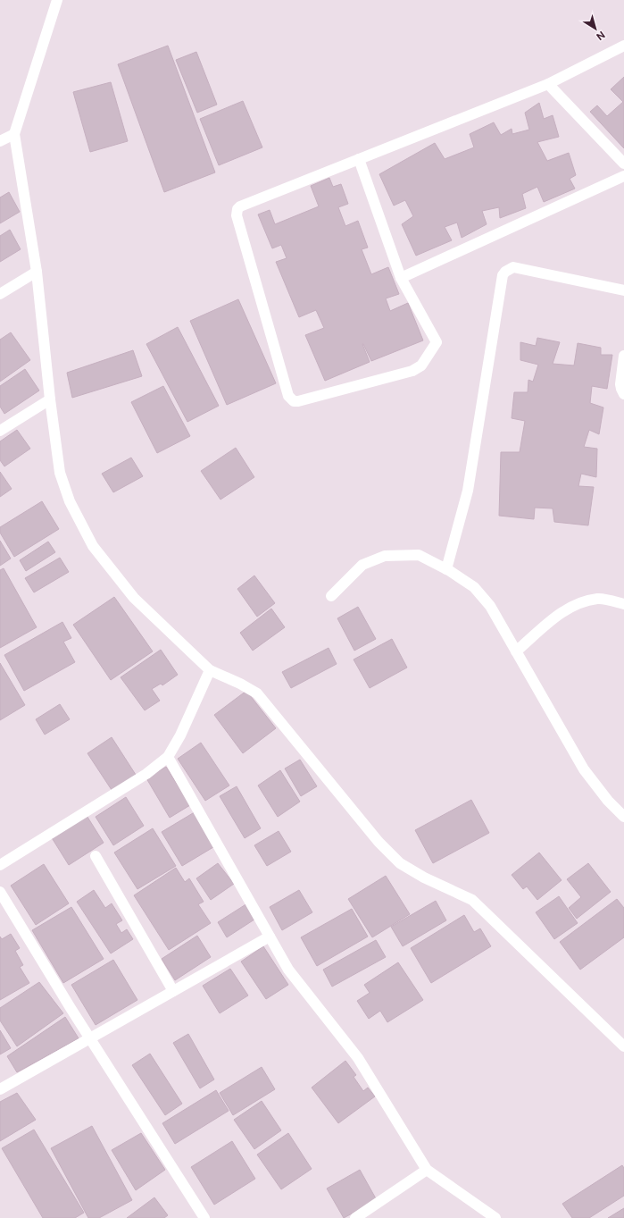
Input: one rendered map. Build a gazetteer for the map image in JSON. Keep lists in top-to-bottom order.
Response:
{
  "north": "bottom right"
}
